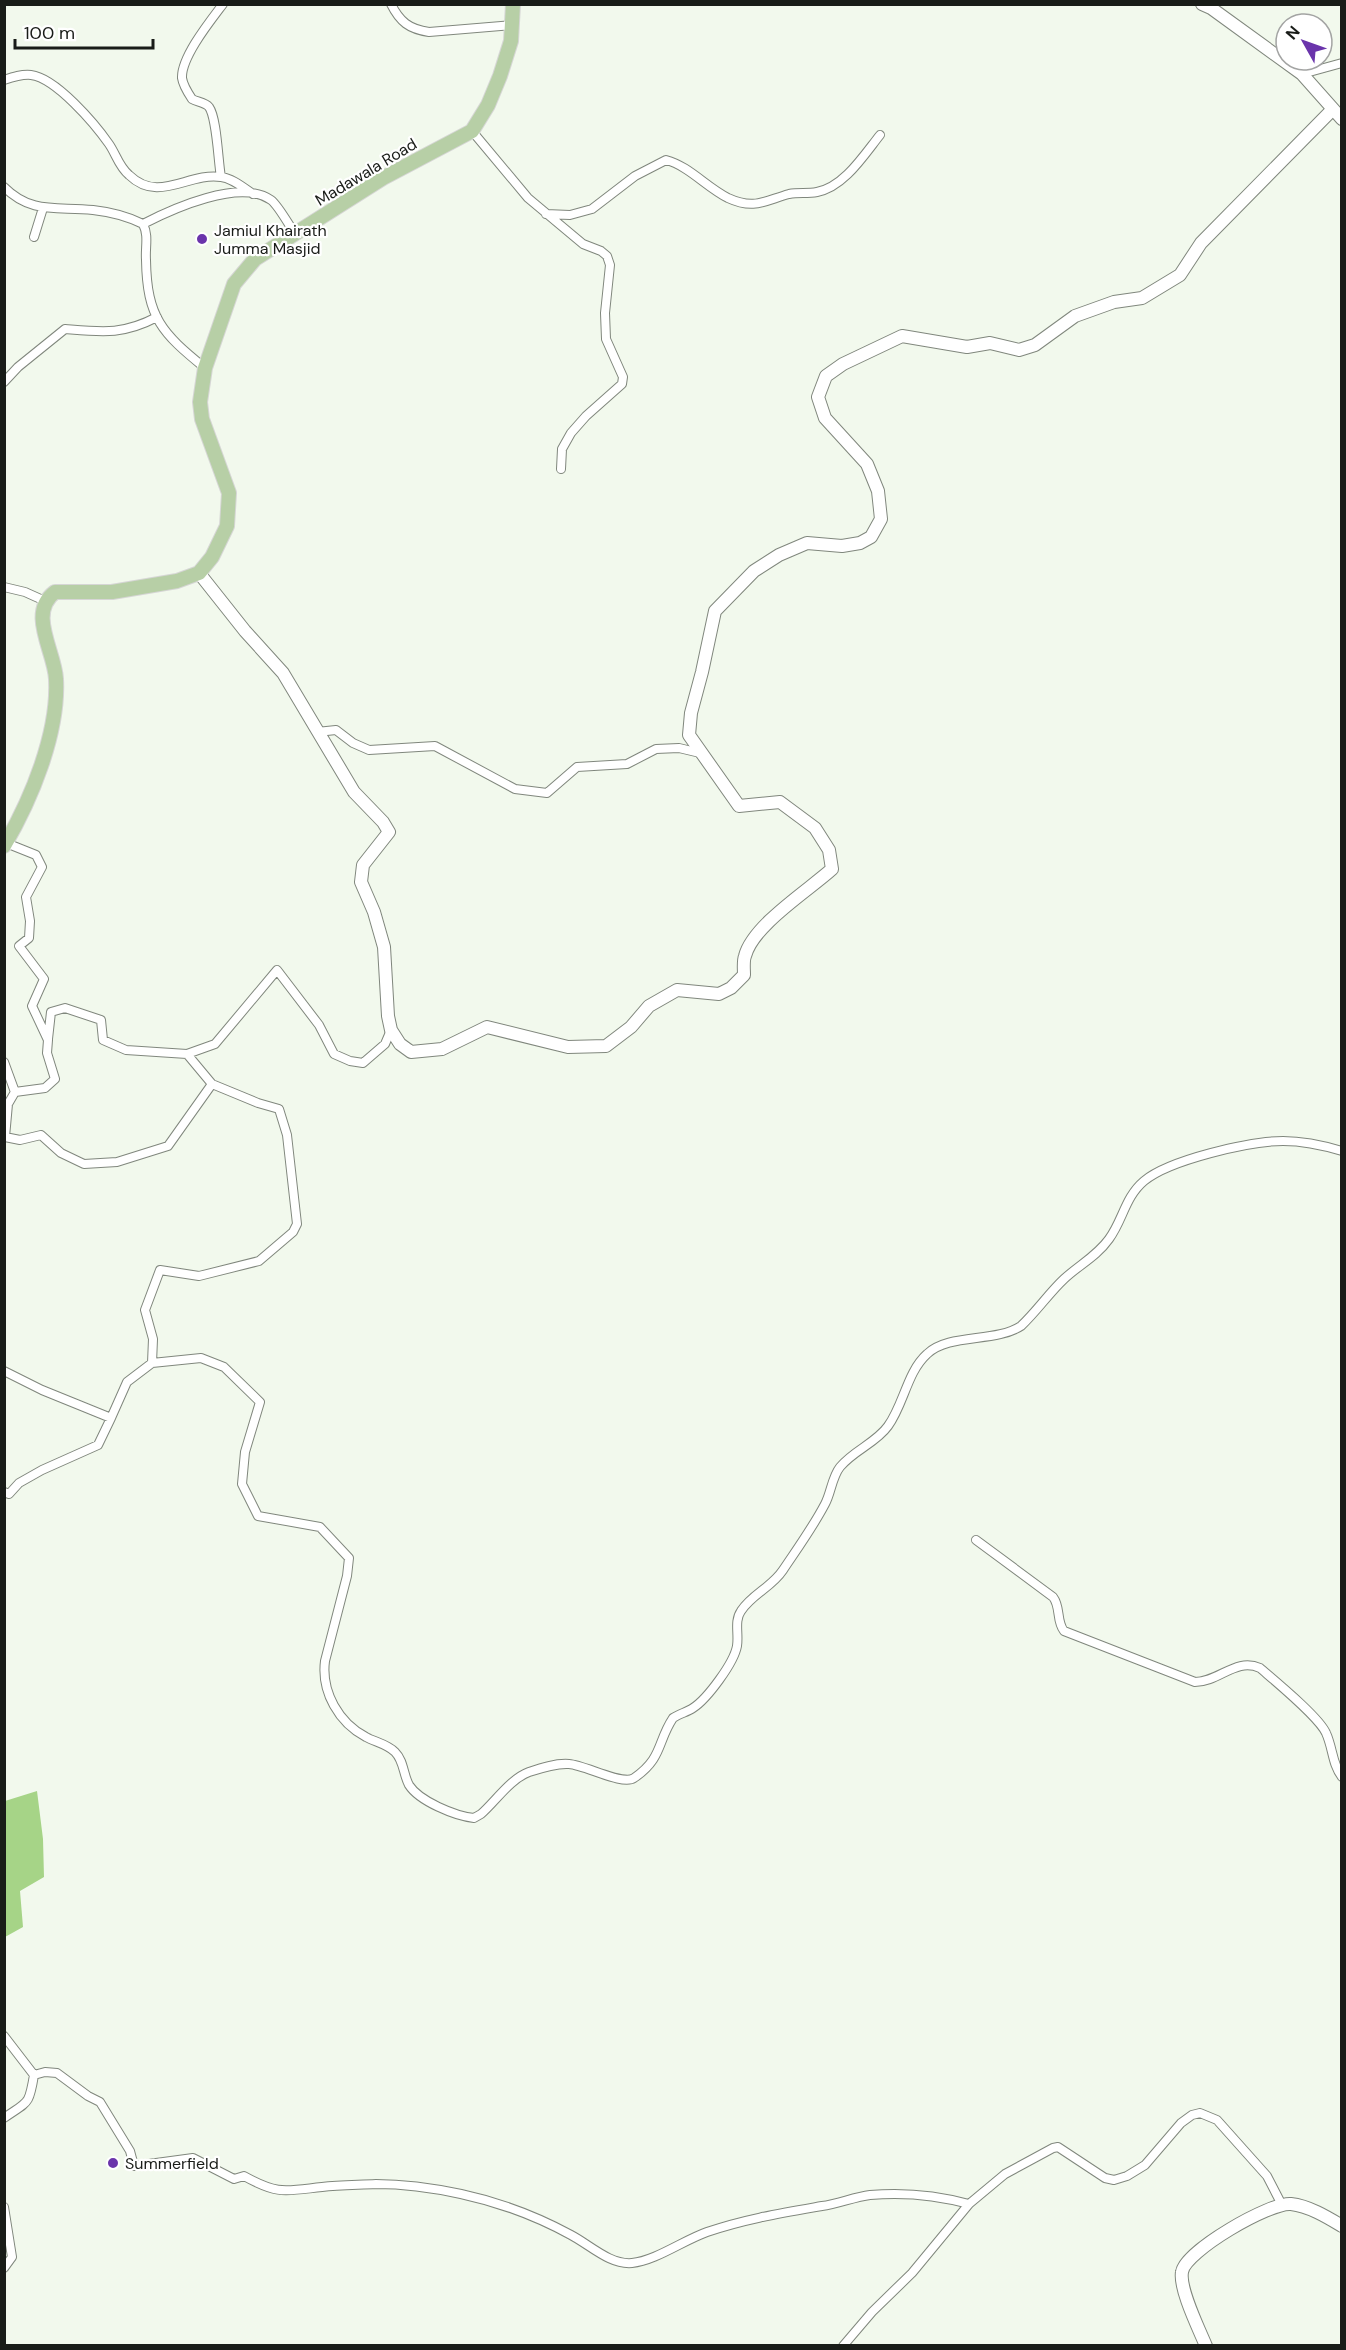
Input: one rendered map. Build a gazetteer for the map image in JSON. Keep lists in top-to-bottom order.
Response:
{
  "streets": {
    "main road": ["Madawala Road"]
  },
  "places": ["Jamiul Khairath Jumma Masjid", "Summerfield"],
  "scale_bar": "100 m",
  "north": "top left"
}
